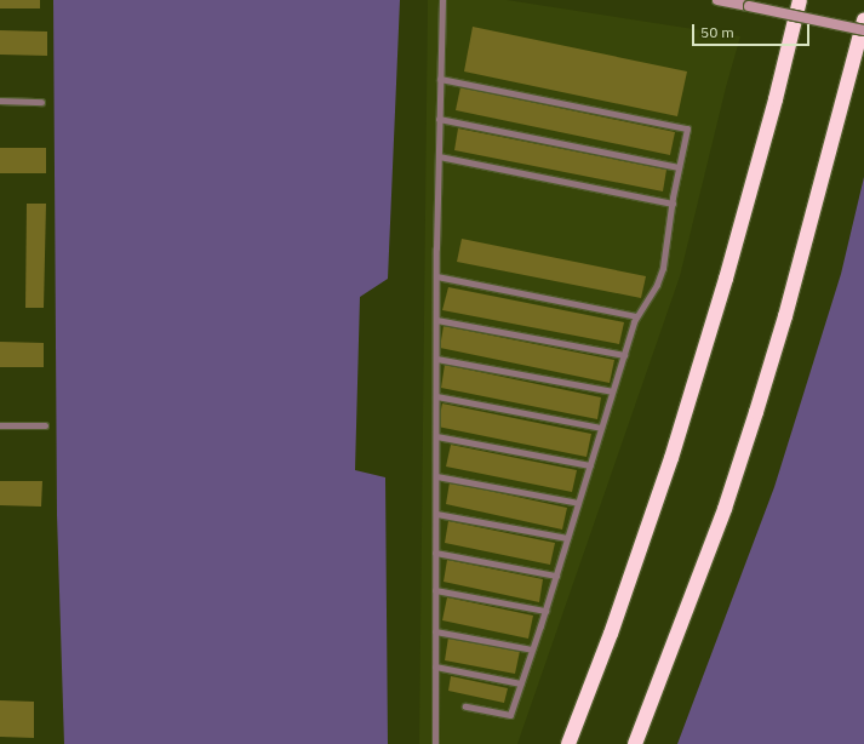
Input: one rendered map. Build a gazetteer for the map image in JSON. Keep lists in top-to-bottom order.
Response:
{
  "scale_bar": "50 m"
}
